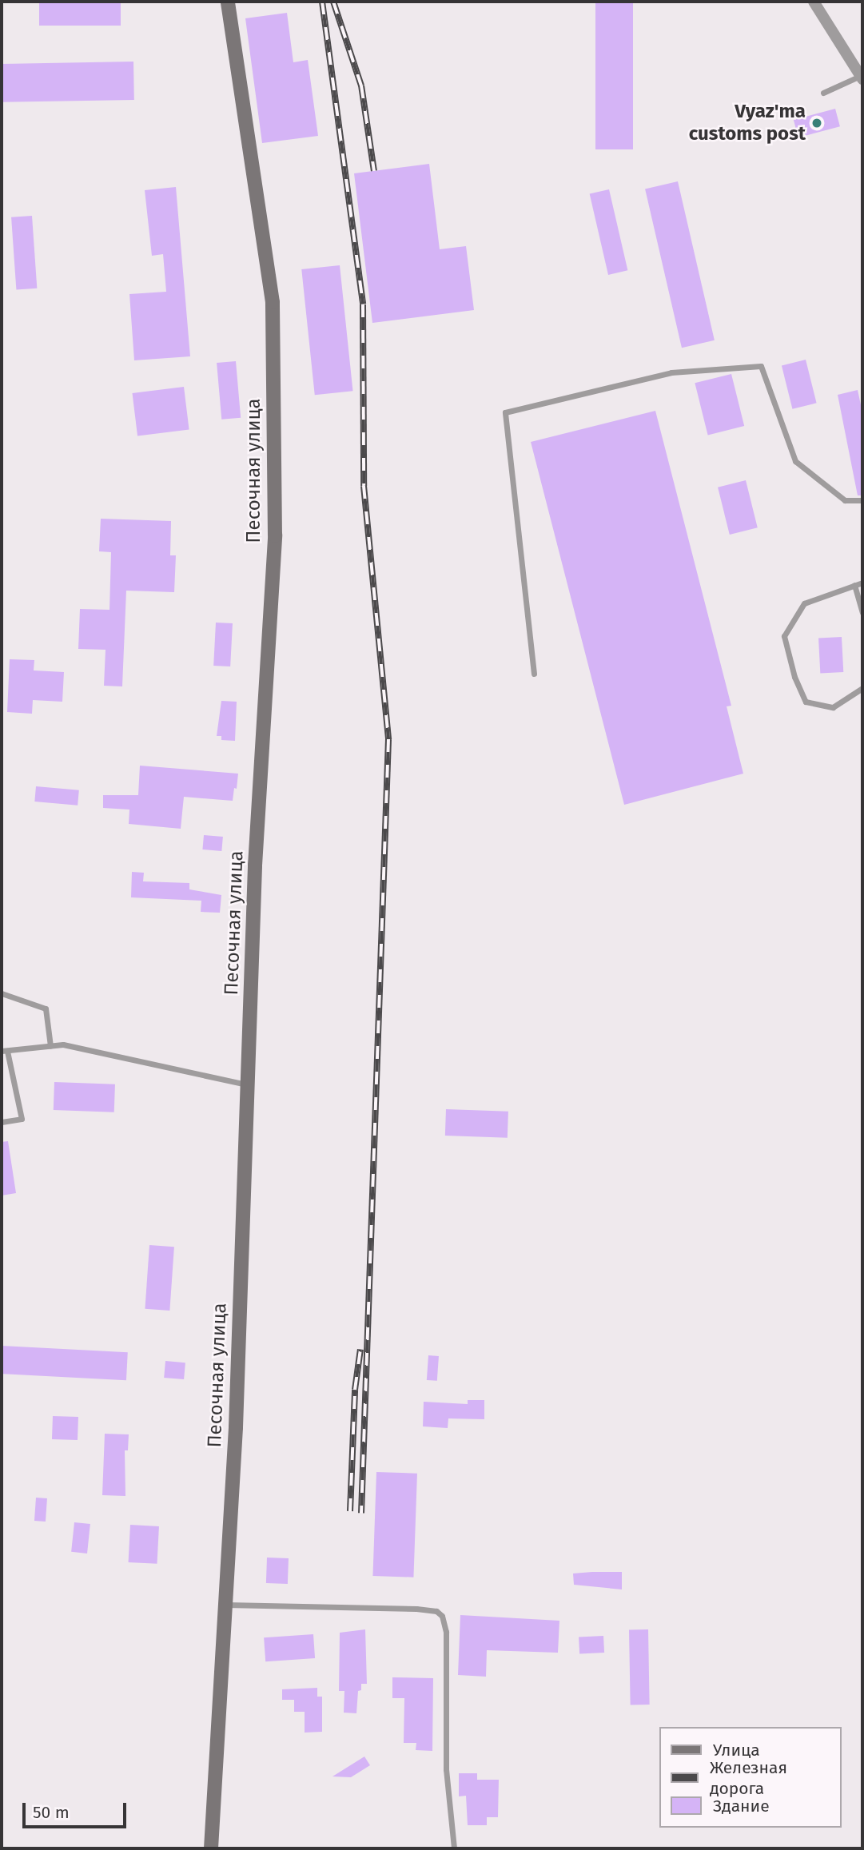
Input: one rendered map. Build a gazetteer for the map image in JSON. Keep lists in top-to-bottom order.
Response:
{
  "streets": {
    "street": ["Песочная улица"]
  },
  "places": ["Vyaz'ma customs post"],
  "legend": ["Улица", "Железная дорога", "Здание"],
  "scale_bar": "50 m"
}
